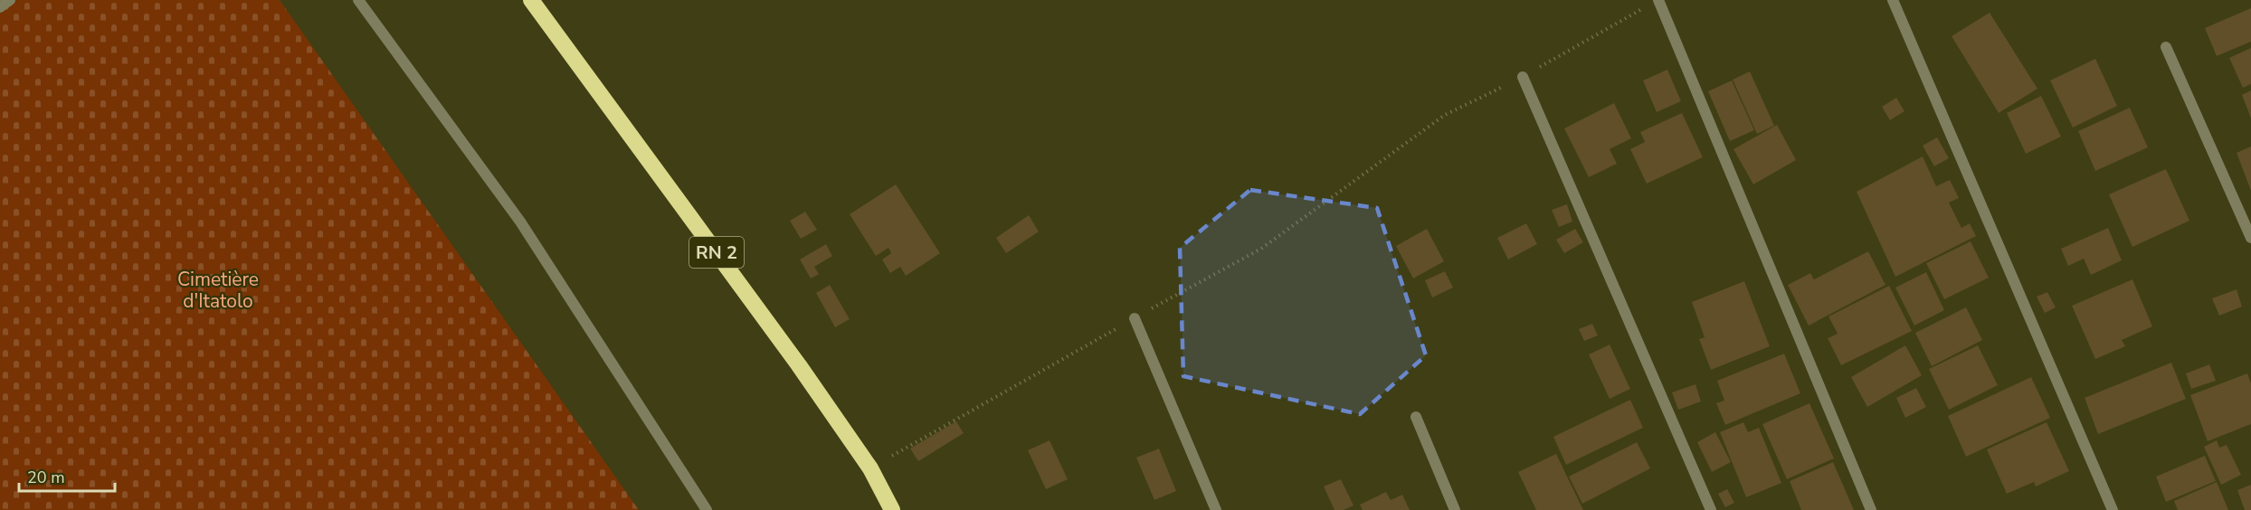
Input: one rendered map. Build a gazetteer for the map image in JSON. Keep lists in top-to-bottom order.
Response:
{
  "streets": {
    "highway": ["RN 2"]
  },
  "parks": ["Cimetière d'Itatolo"],
  "scale_bar": "20 m"
}
